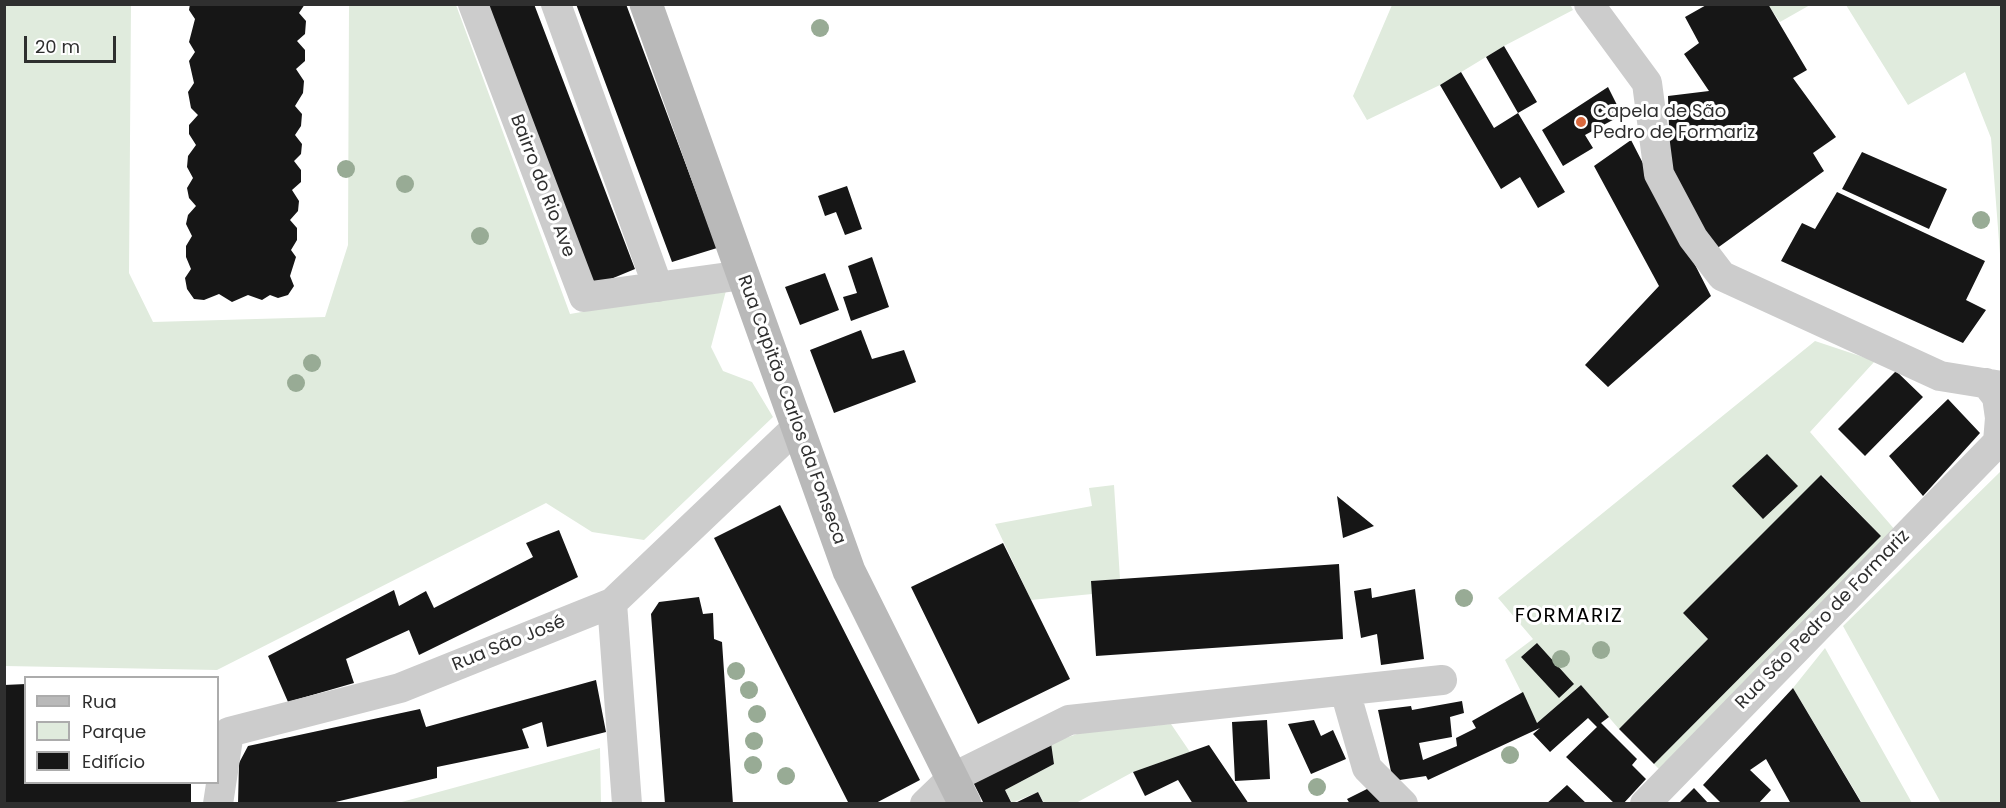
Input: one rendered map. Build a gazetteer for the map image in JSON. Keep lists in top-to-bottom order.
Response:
{
  "streets": {
    "main road": ["Rua Capitão Carlos da Fonseca"],
    "street": ["Bairro do Rio Ave", "Rua São Pedro de Formariz", "Rua São José"]
  },
  "crossings": [
    ["Bairro do Rio Ave", "Rua Capitão Carlos da Fonseca"],
    ["Rua Capitão Carlos da Fonseca", "Rua São José"]
  ],
  "districts": ["FORMARIZ"],
  "places": ["Capela de São Pedro de Formariz"],
  "legend": ["Rua", "Parque", "Edifício"],
  "scale_bar": "20 m"
}
